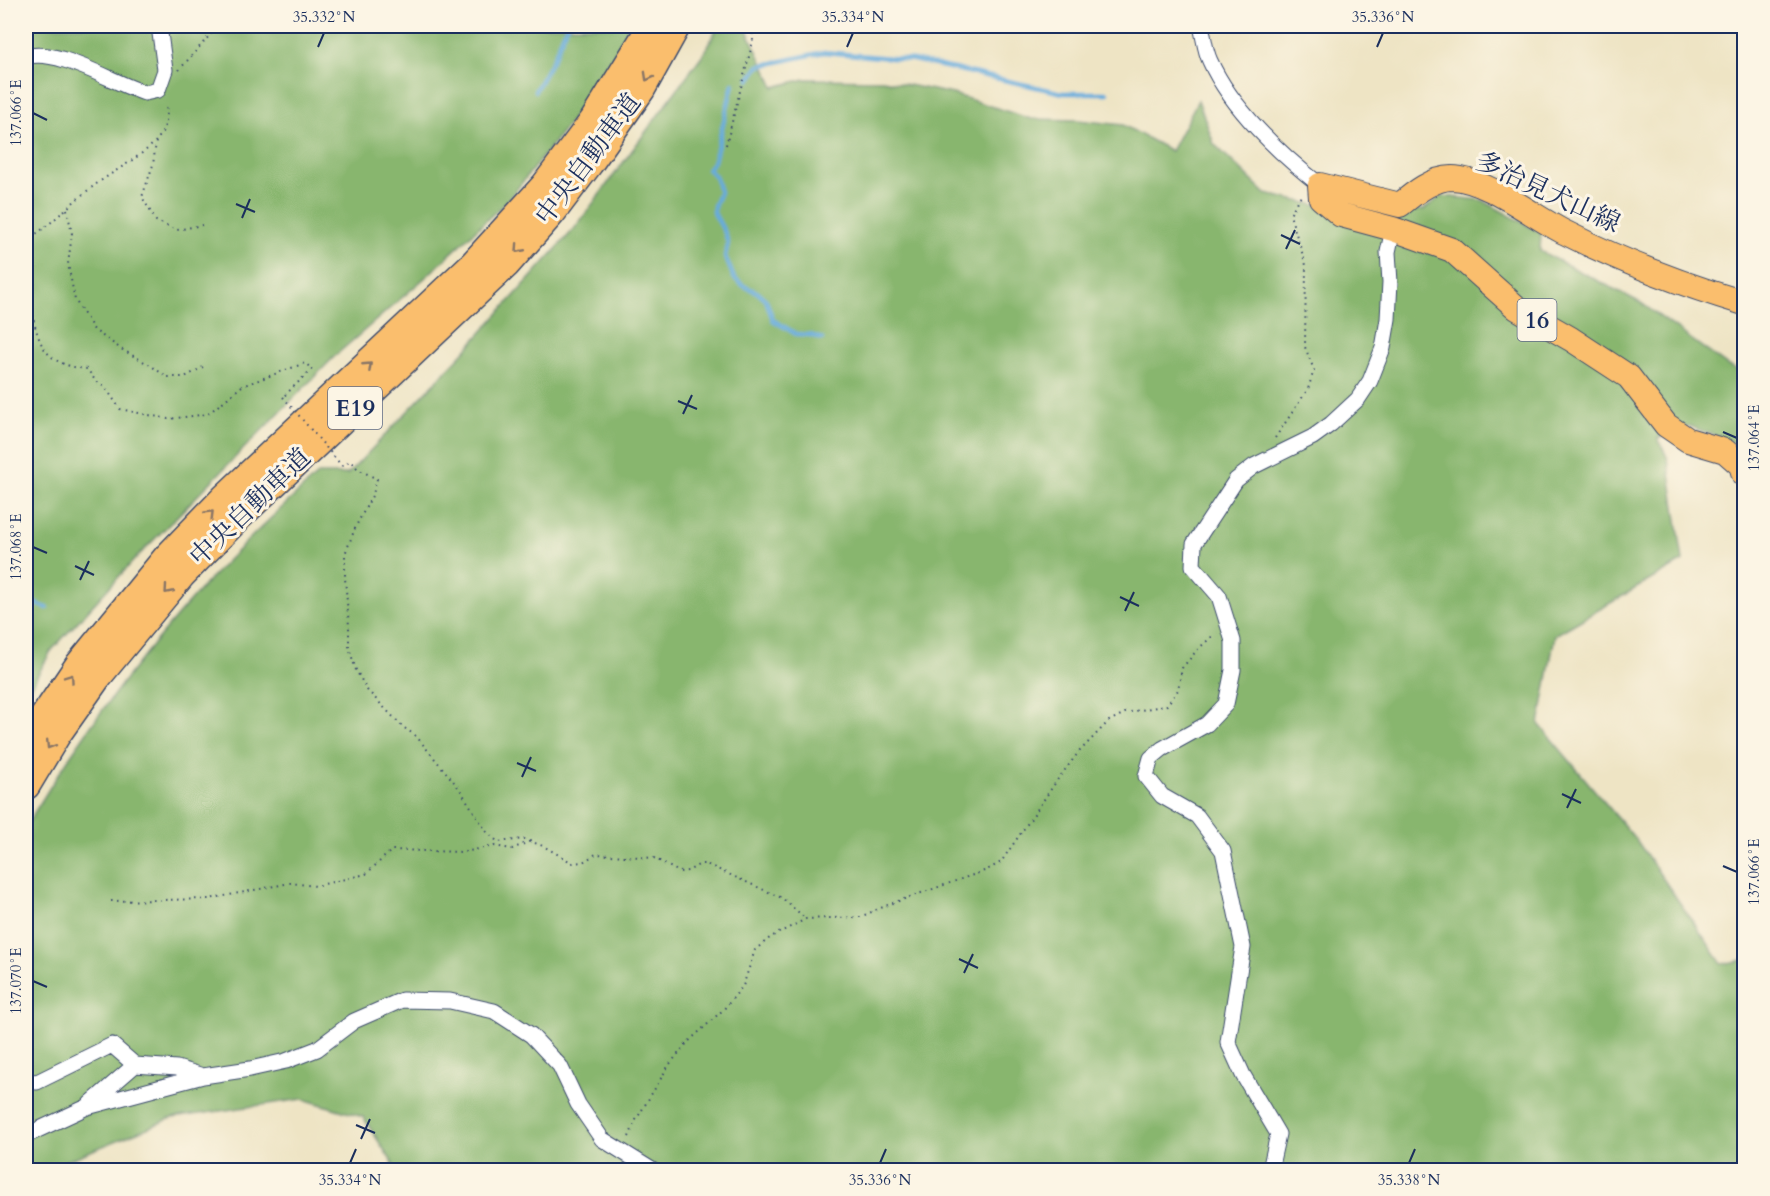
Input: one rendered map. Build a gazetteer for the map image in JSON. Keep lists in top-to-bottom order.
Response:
{
  "streets": {
    "highway": ["中央自動車道", "E19"],
    "main road": ["多治見犬山線", "16"]
  },
  "crossings": [
    ["多治見犬山線", "16"]
  ],
  "coordinates": [
    "35.332°N",
    "35.334°N",
    "35.336°N",
    "137.066°E",
    "137.064°E",
    "137.068°E",
    "137.070°E",
    "35.338°N"
  ]
}
